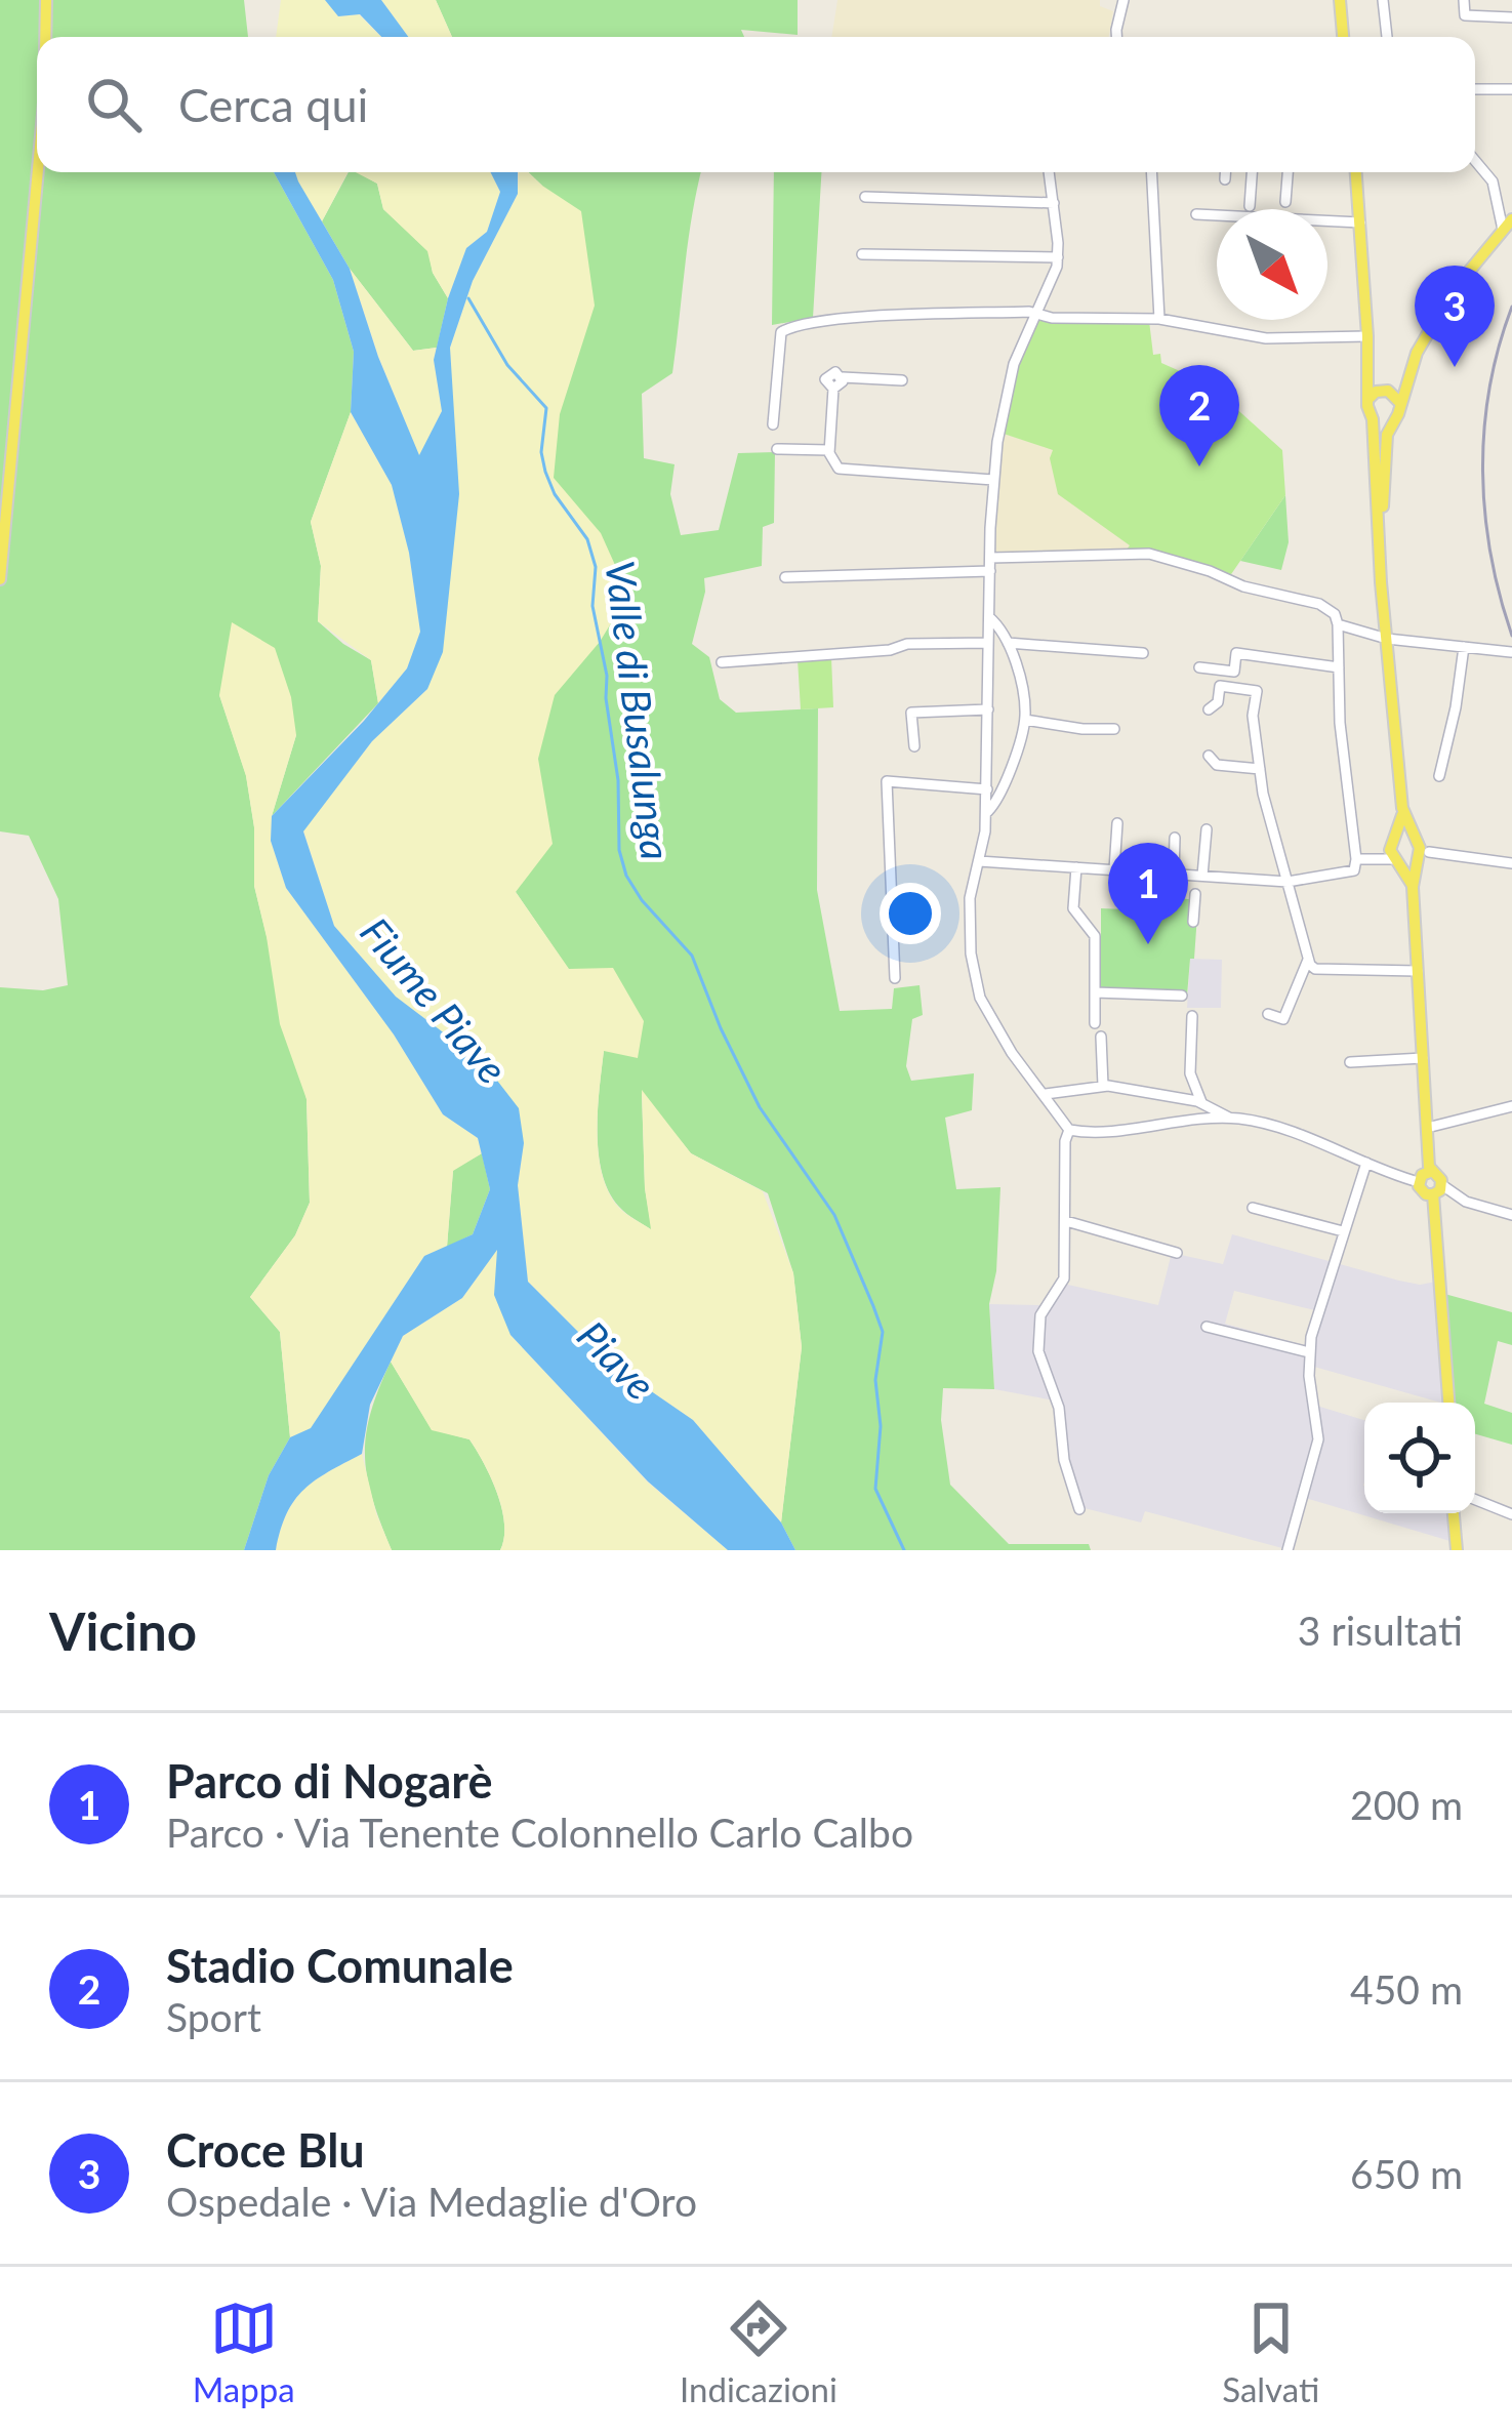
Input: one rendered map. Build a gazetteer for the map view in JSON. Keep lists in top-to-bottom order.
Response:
{
  "water": ["Valle di Busalunga", "Fiume Piave", "Piave"],
  "north": "bottom right",
  "page": {
    "search": "Cerca qui",
    "pins": ["3", "2", "1"],
    "heading": ["Vicino", "3 risultati"],
    "list": [
      {
        "mark": "1",
        "name": "Parco di Nogarè",
        "note": "Parco · Via Tenente Colonnello Carlo Calbo",
        "value": "200 m"
      },
      {
        "mark": "2",
        "name": "Stadio Comunale",
        "note": "Sport",
        "value": "450 m"
      },
      {
        "mark": "3",
        "name": "Croce Blu",
        "note": "Ospedale · Via Medaglie d'Oro",
        "value": "650 m"
      }
    ],
    "nav": ["Mappa", "Indicazioni", "Salvati"]
  }
}
